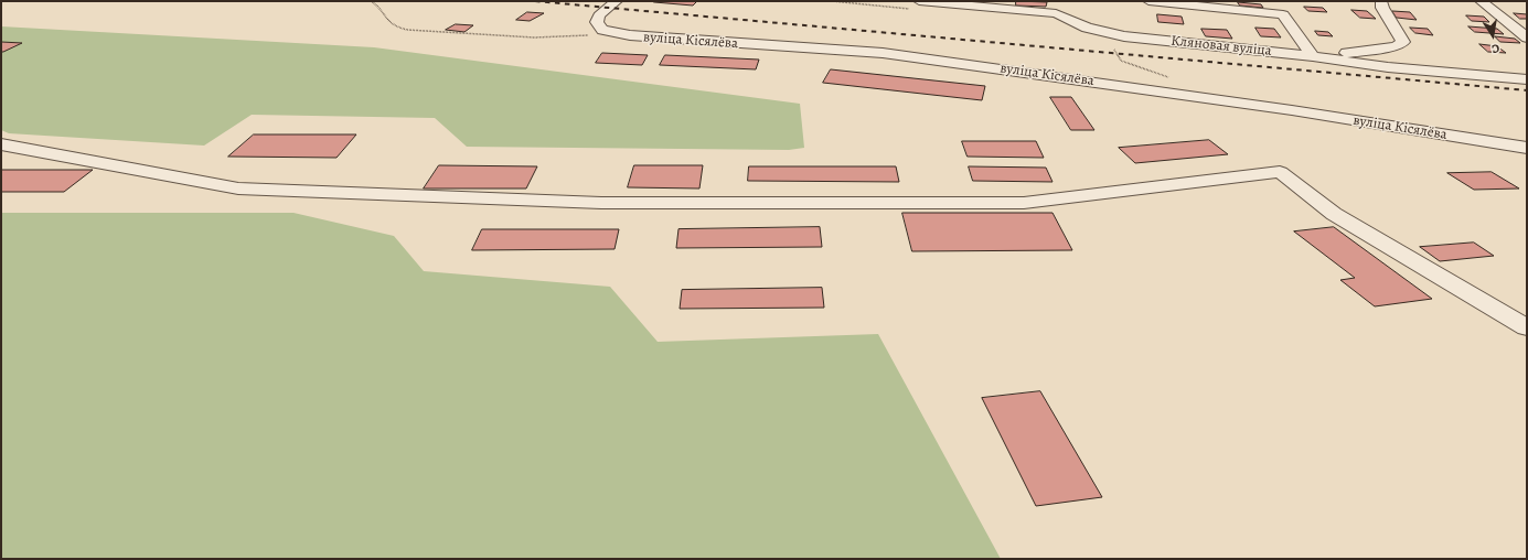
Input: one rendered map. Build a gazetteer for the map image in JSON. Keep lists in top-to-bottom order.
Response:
{
  "streets": {
    "street": ["вуліца Кісялёва", "Кляновая вуліца"]
  },
  "north": "bottom"
}
